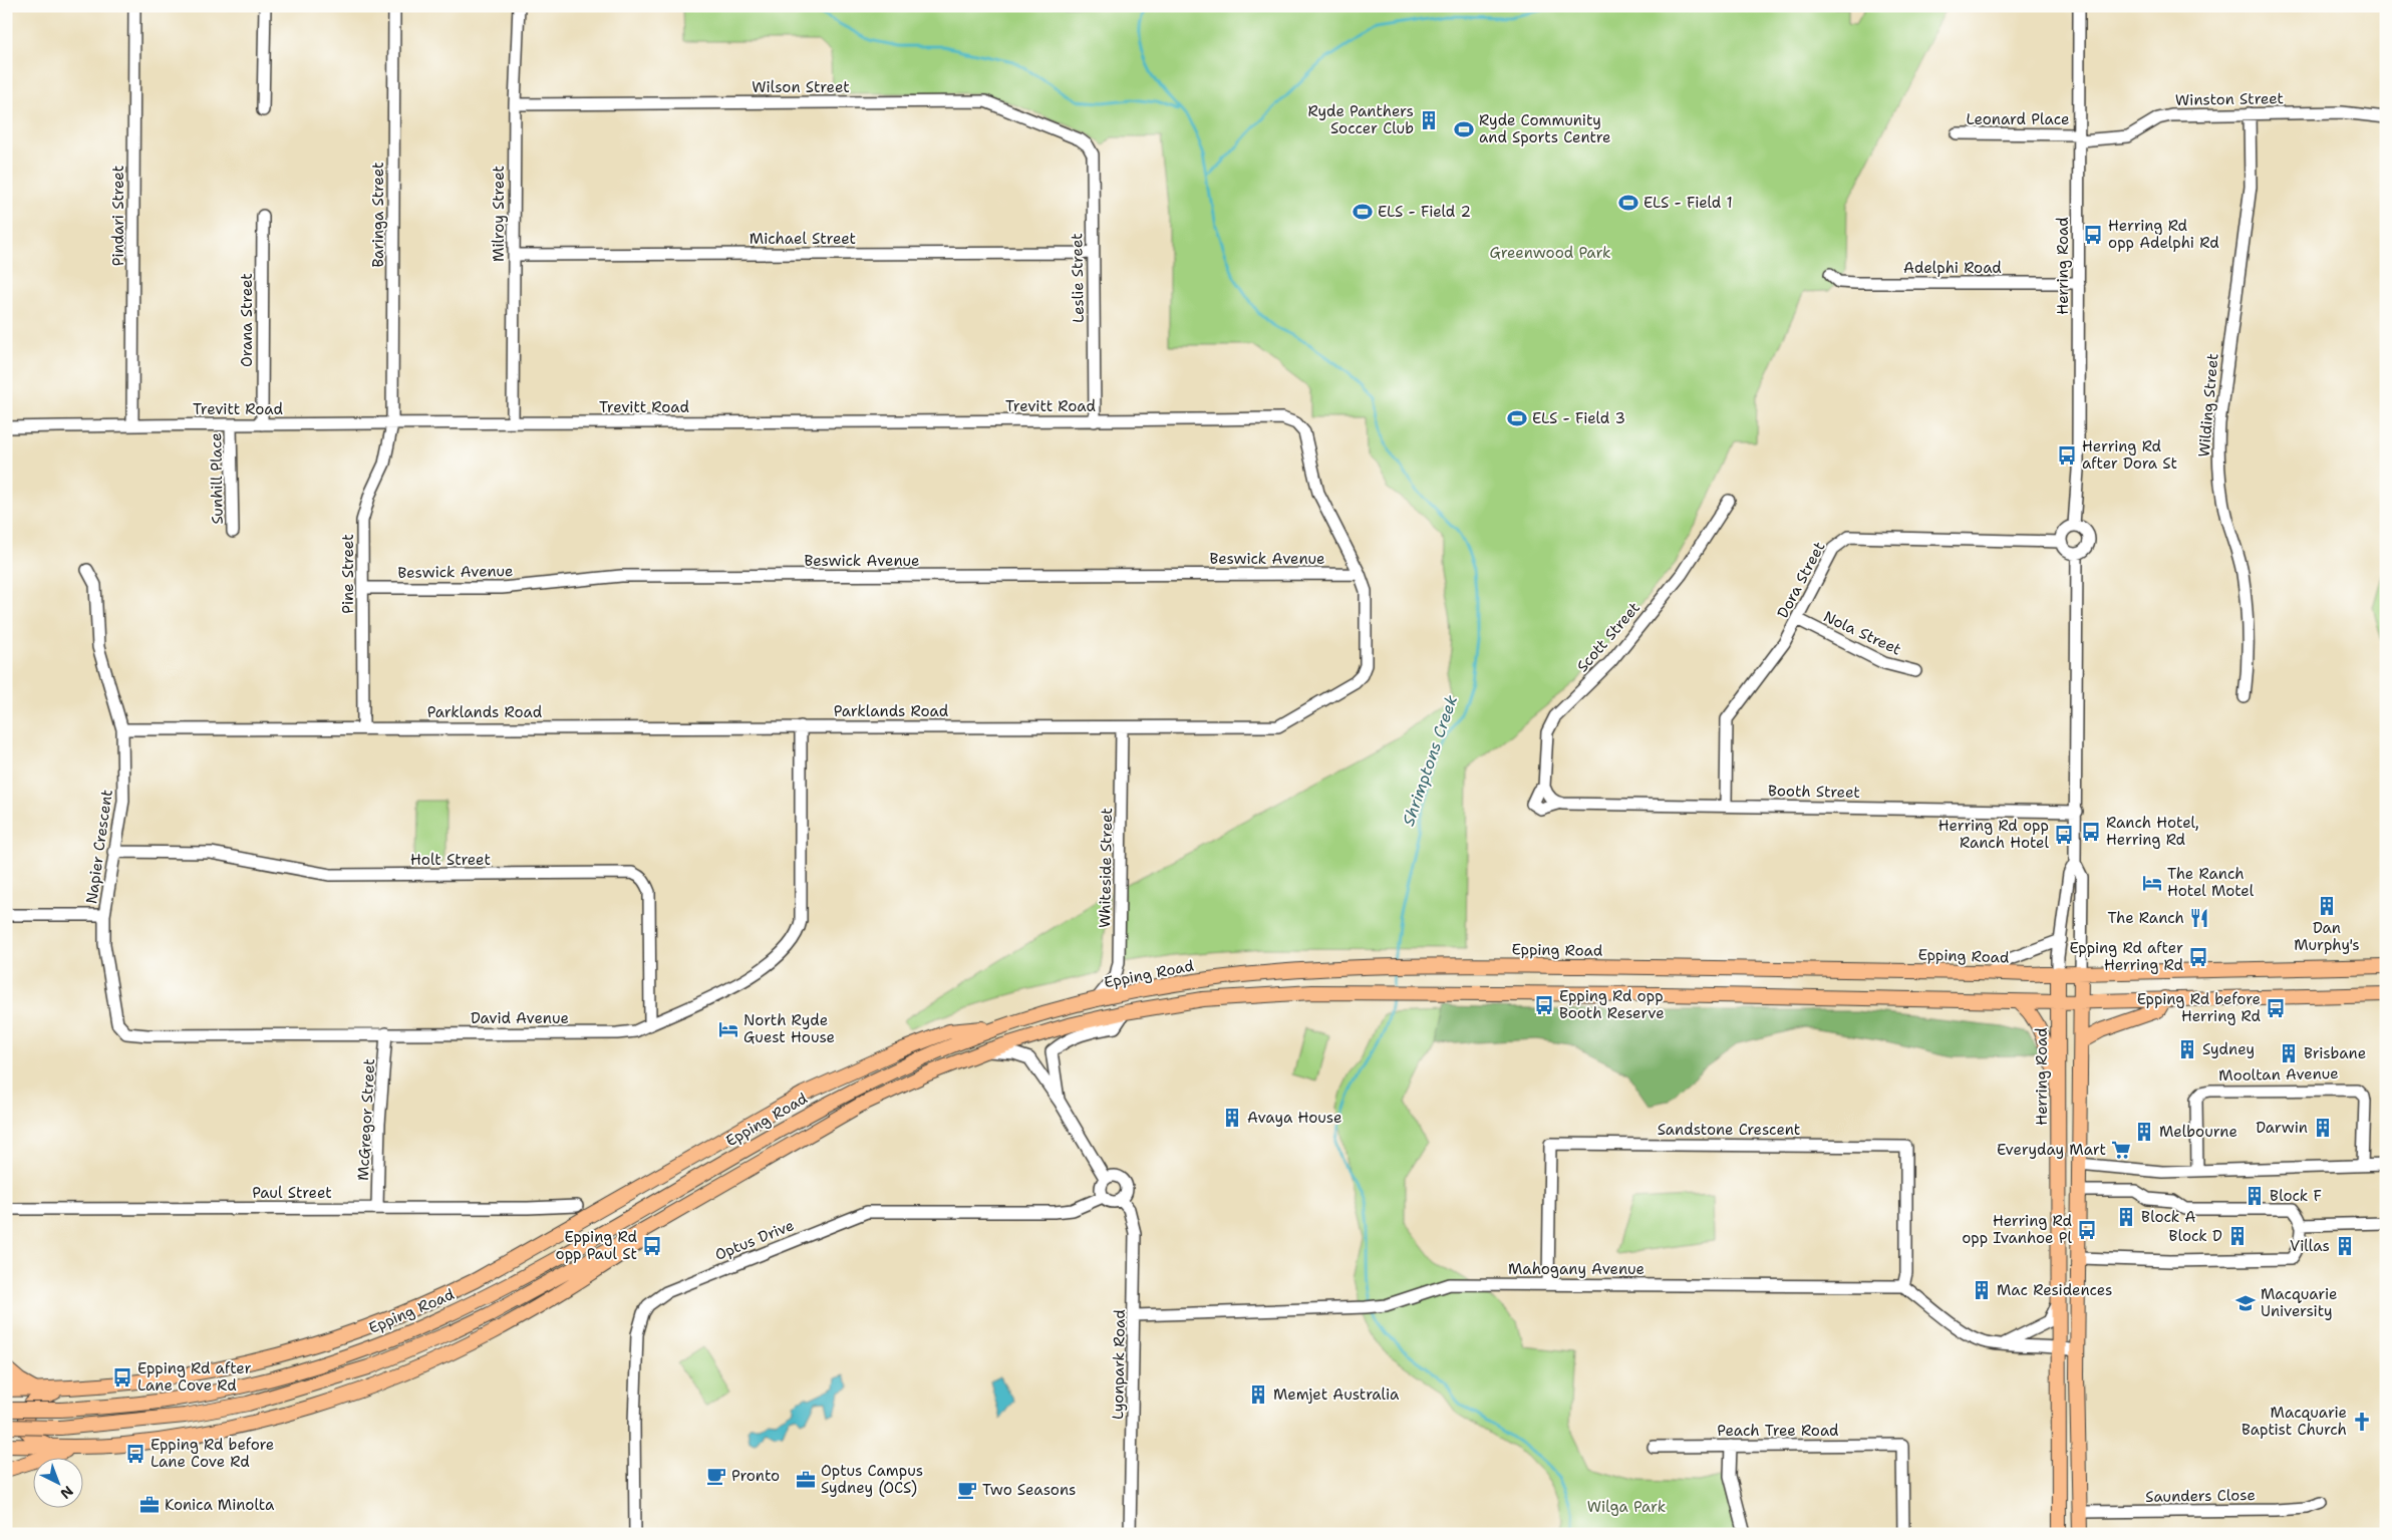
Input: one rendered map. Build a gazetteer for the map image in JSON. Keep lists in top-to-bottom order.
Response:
{
  "streets": {
    "main road": ["Herring Road", "Epping Road"],
    "street": [
      "Wilson Street",
      "Winston Street",
      "Leonard Place",
      "Milroy Street",
      "Baringa Street",
      "Pindari Street",
      "Michael Street",
      "Adelphi Road",
      "Leslie Street",
      "Orana Street",
      "Wilding Street",
      "Trevitt Road",
      "Sunhill Place",
      "Beswick Avenue",
      "Pine Street",
      "Dora Street",
      "Nola Street",
      "Scott Street",
      "Parklands Road",
      "Booth Street",
      "Napier Crescent",
      "Holt Street",
      "Whiteside Street",
      "David Avenue",
      "Mooltan Avenue",
      "McGregor Street",
      "Sandstone Crescent",
      "Paul Street",
      "Optus Drive",
      "Mahogany Avenue",
      "Lyonpark Road",
      "Peach Tree Road",
      "Saunders Close"
    ]
  },
  "crossings": [
    ["Wilson Street", "Milroy Street"],
    ["Wilson Street", "Leslie Street"],
    ["Winston Street", "Leonard Place"],
    ["Winston Street", "Herring Road"],
    ["Winston Street", "Wilding Street"],
    ["Leonard Place", "Herring Road"],
    ["Milroy Street", "Michael Street"],
    ["Milroy Street", "Trevitt Road"],
    ["Baringa Street", "Trevitt Road"],
    ["Baringa Street", "Pine Street"],
    ["Pindari Street", "Trevitt Road"],
    ["Michael Street", "Leslie Street"],
    ["Herring Road", "Adelphi Road"],
    ["Herring Road", "Dora Street"],
    ["Herring Road", "Booth Street"],
    ["Herring Road", "Epping Road"],
    ["Herring Road", "Saunders Close"],
    ["Leslie Street", "Trevitt Road"],
    ["Orana Street", "Trevitt Road"],
    ["Trevitt Road", "Sunhill Place"],
    ["Trevitt Road", "Pine Street"],
    ["Trevitt Road", "Parklands Road"],
    ["Beswick Avenue", "Pine Street"],
    ["Beswick Avenue", "Parklands Road"],
    ["Pine Street", "Parklands Road"],
    ["Dora Street", "Nola Street"],
    ["Dora Street", "Booth Street"],
    ["Scott Street", "Booth Street"],
    ["Parklands Road", "Napier Crescent"],
    ["Parklands Road", "Whiteside Street"],
    ["Parklands Road", "David Avenue"],
    ["Napier Crescent", "Holt Street"],
    ["Napier Crescent", "David Avenue"],
    ["Holt Street", "David Avenue"],
    ["Whiteside Street", "Epping Road"],
    ["David Avenue", "McGregor Street"],
    ["McGregor Street", "Paul Street"],
    ["Sandstone Crescent", "Mahogany Avenue"],
    ["Optus Drive", "Lyonpark Road"],
    ["Mahogany Avenue", "Lyonpark Road"]
  ],
  "water": ["Shrimptons Creek"],
  "parks": ["Greenwood Park", "Wilga Park"],
  "places": {
    "building": [
      "Ryde Panthers Soccer Club",
      "Dan Murphy's",
      "Sydney",
      "Brisbane",
      "Avaya House",
      "Darwin",
      "Melbourne",
      "Block F",
      "Block A",
      "Block D",
      "Villas",
      "Mac Residences",
      "Memjet Australia"
    ],
    "sports": [
      "Ryde Community and Sports Centre",
      "ELS - Field 1",
      "ELS - Field 2",
      "ELS - Field 3"
    ],
    "bus stop": [
      "Herring Rd opp Adelphi Rd",
      "Herring Rd after Dora St",
      "Ranch Hotel, Herring Rd",
      "Herring Rd opp Ranch Hotel",
      "Epping Rd after Herring Rd",
      "Epping Rd opp Booth Reserve",
      "Epping Rd before Herring Rd",
      "Herring Rd opp Ivanhoe Pl",
      "Epping Rd opp Paul St",
      "Epping Rd after Lane Cove Rd",
      "Epping Rd before Lane Cove Rd"
    ],
    "hotel": ["The Ranch Hotel Motel", "North Ryde Guest House"],
    "restaurant": ["The Ranch"],
    "supermarket": ["Everyday Mart"],
    "school or university": ["Macquarie University"],
    "church": ["Macquarie Baptist Church"],
    "cafe": ["Pronto", "Two Seasons"],
    "office": ["Optus Campus Sydney (OCS)", "Konica Minolta"]
  },
  "north": "bottom right"
}
